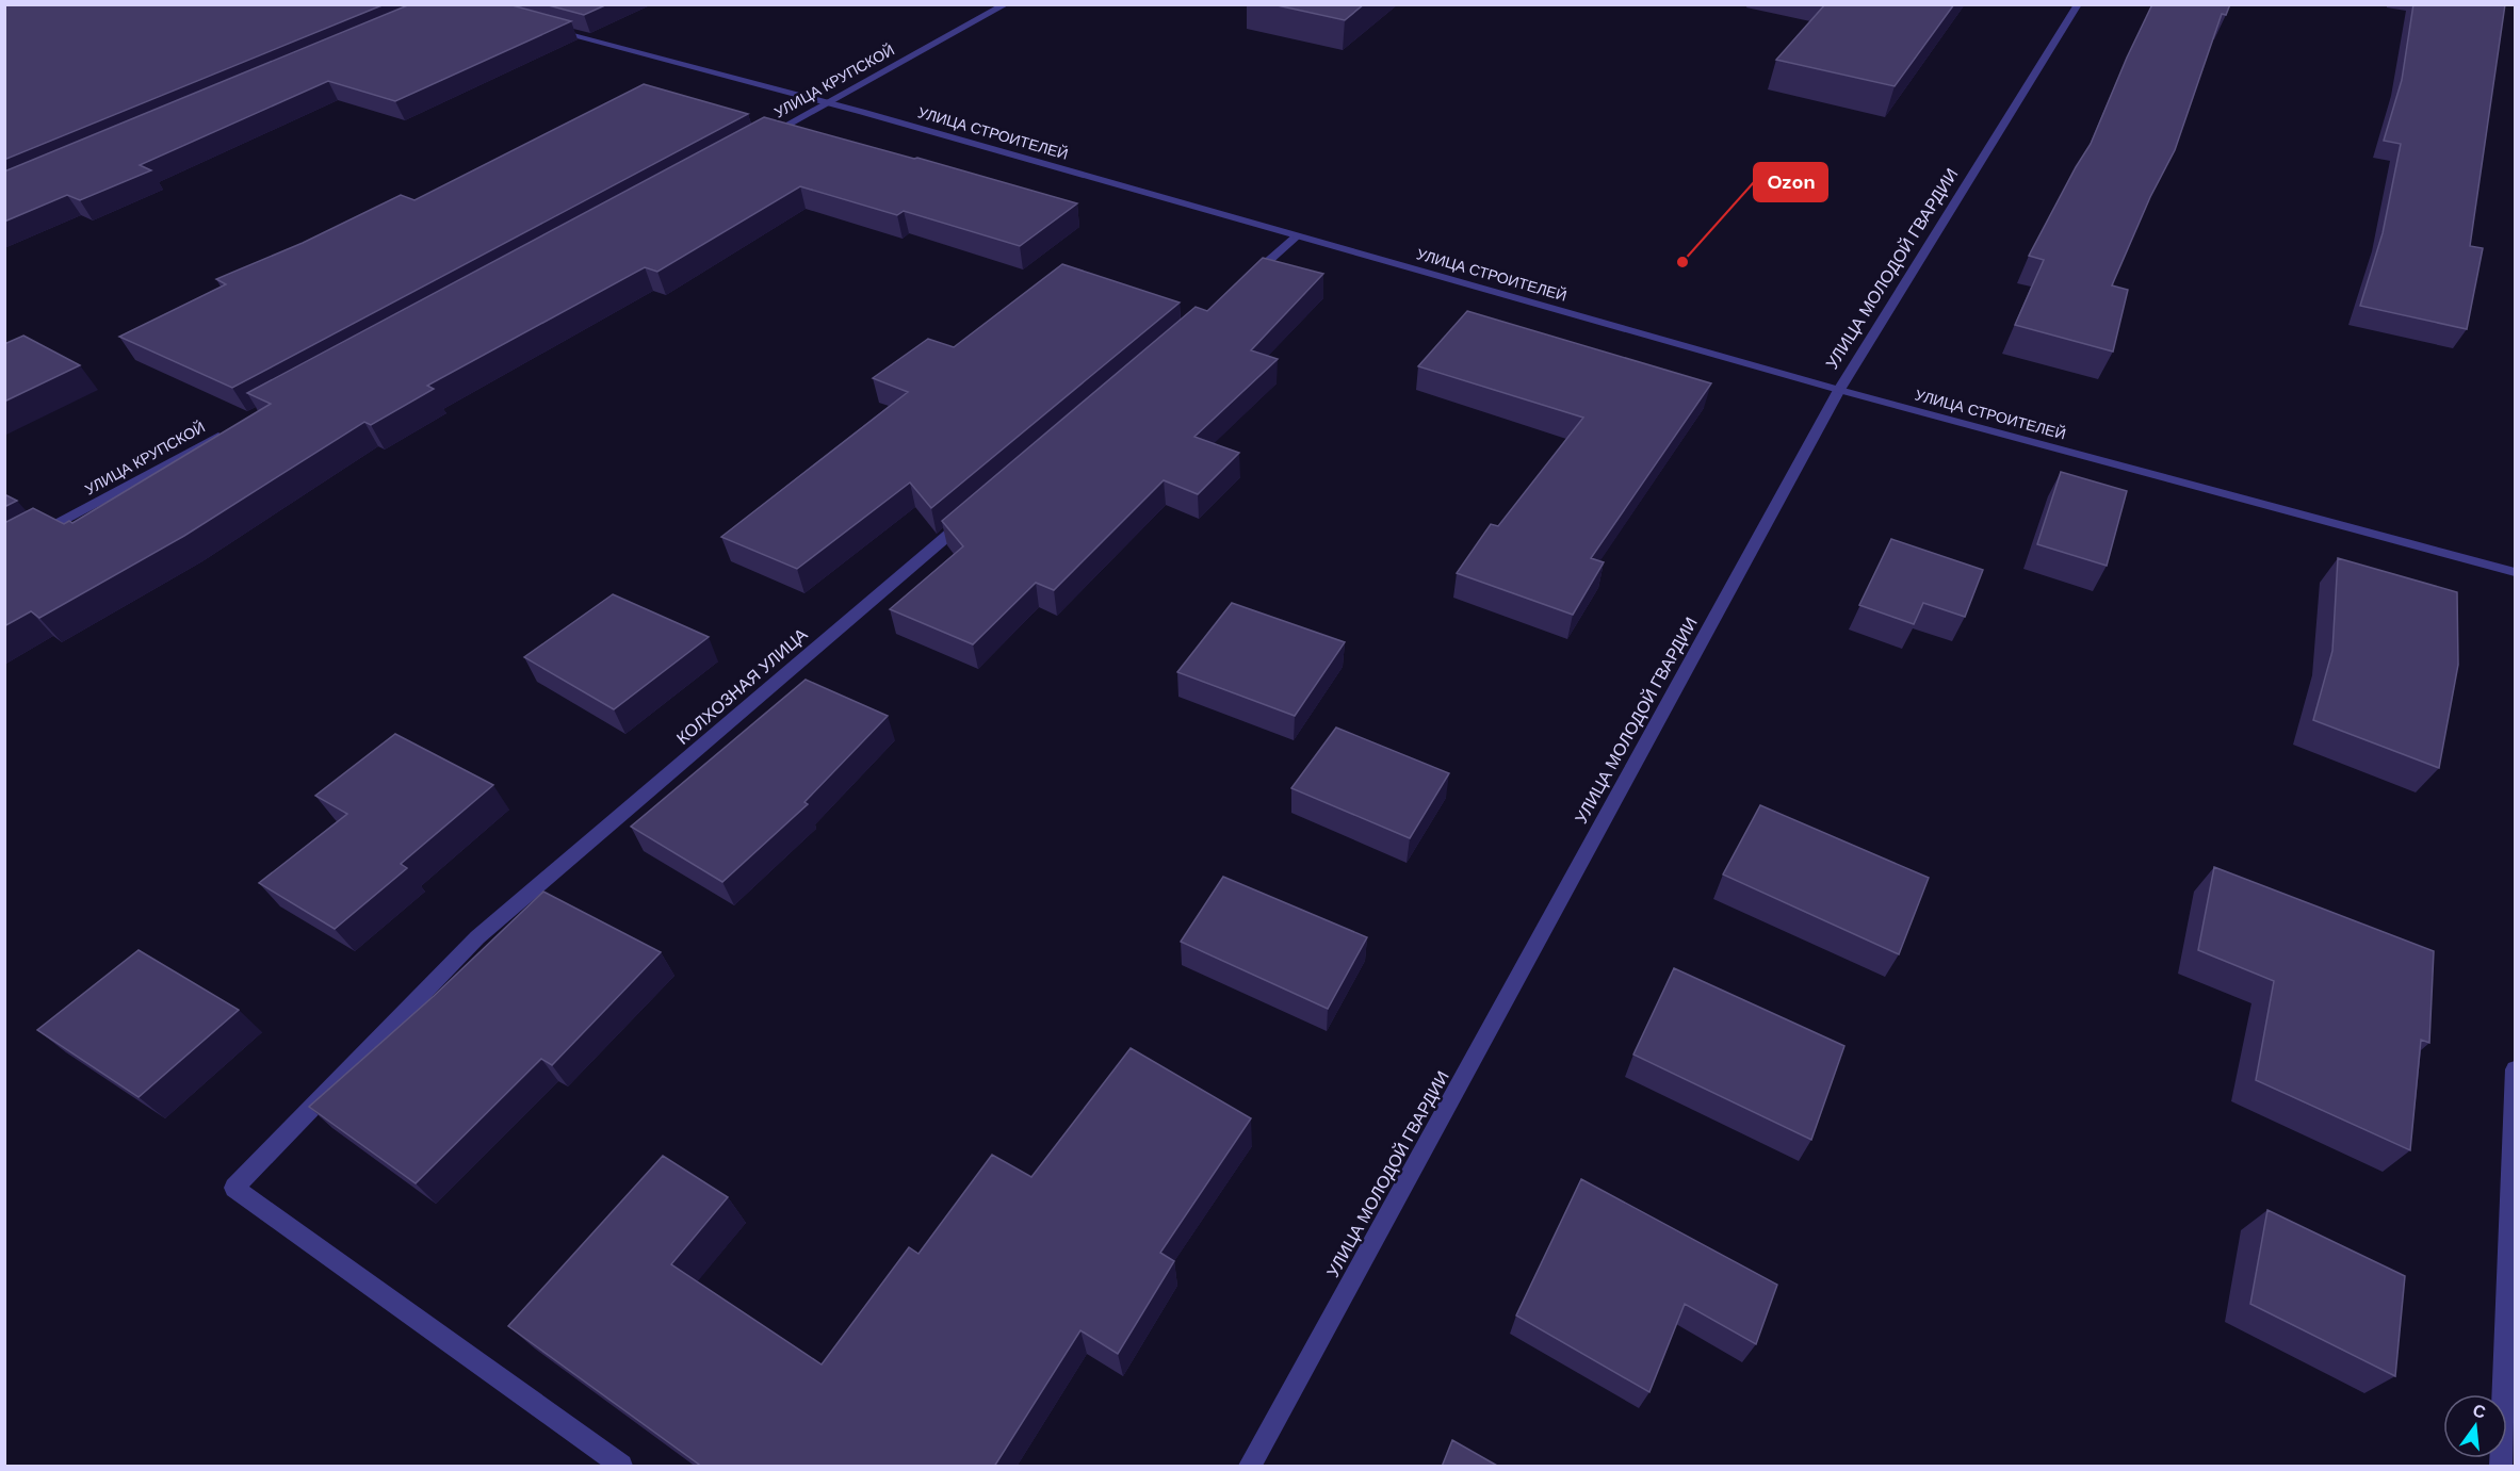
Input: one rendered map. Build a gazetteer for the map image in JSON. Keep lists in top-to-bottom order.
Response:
{
  "streets": {
    "street": [
      "УЛИЦА КРУПСКОЙ",
      "УЛИЦА СТРОИТЕЛЕЙ",
      "УЛИЦА МОЛОДОЙ ГВАРДИИ",
      "КОЛХОЗНАЯ УЛИЦА"
    ]
  },
  "crossings": [
    ["УЛИЦА КРУПСКОЙ", "УЛИЦА СТРОИТЕЛЕЙ"],
    ["УЛИЦА СТРОИТЕЛЕЙ", "УЛИЦА МОЛОДОЙ ГВАРДИИ"]
  ],
  "places": ["Ozon"],
  "north": "top"
}
